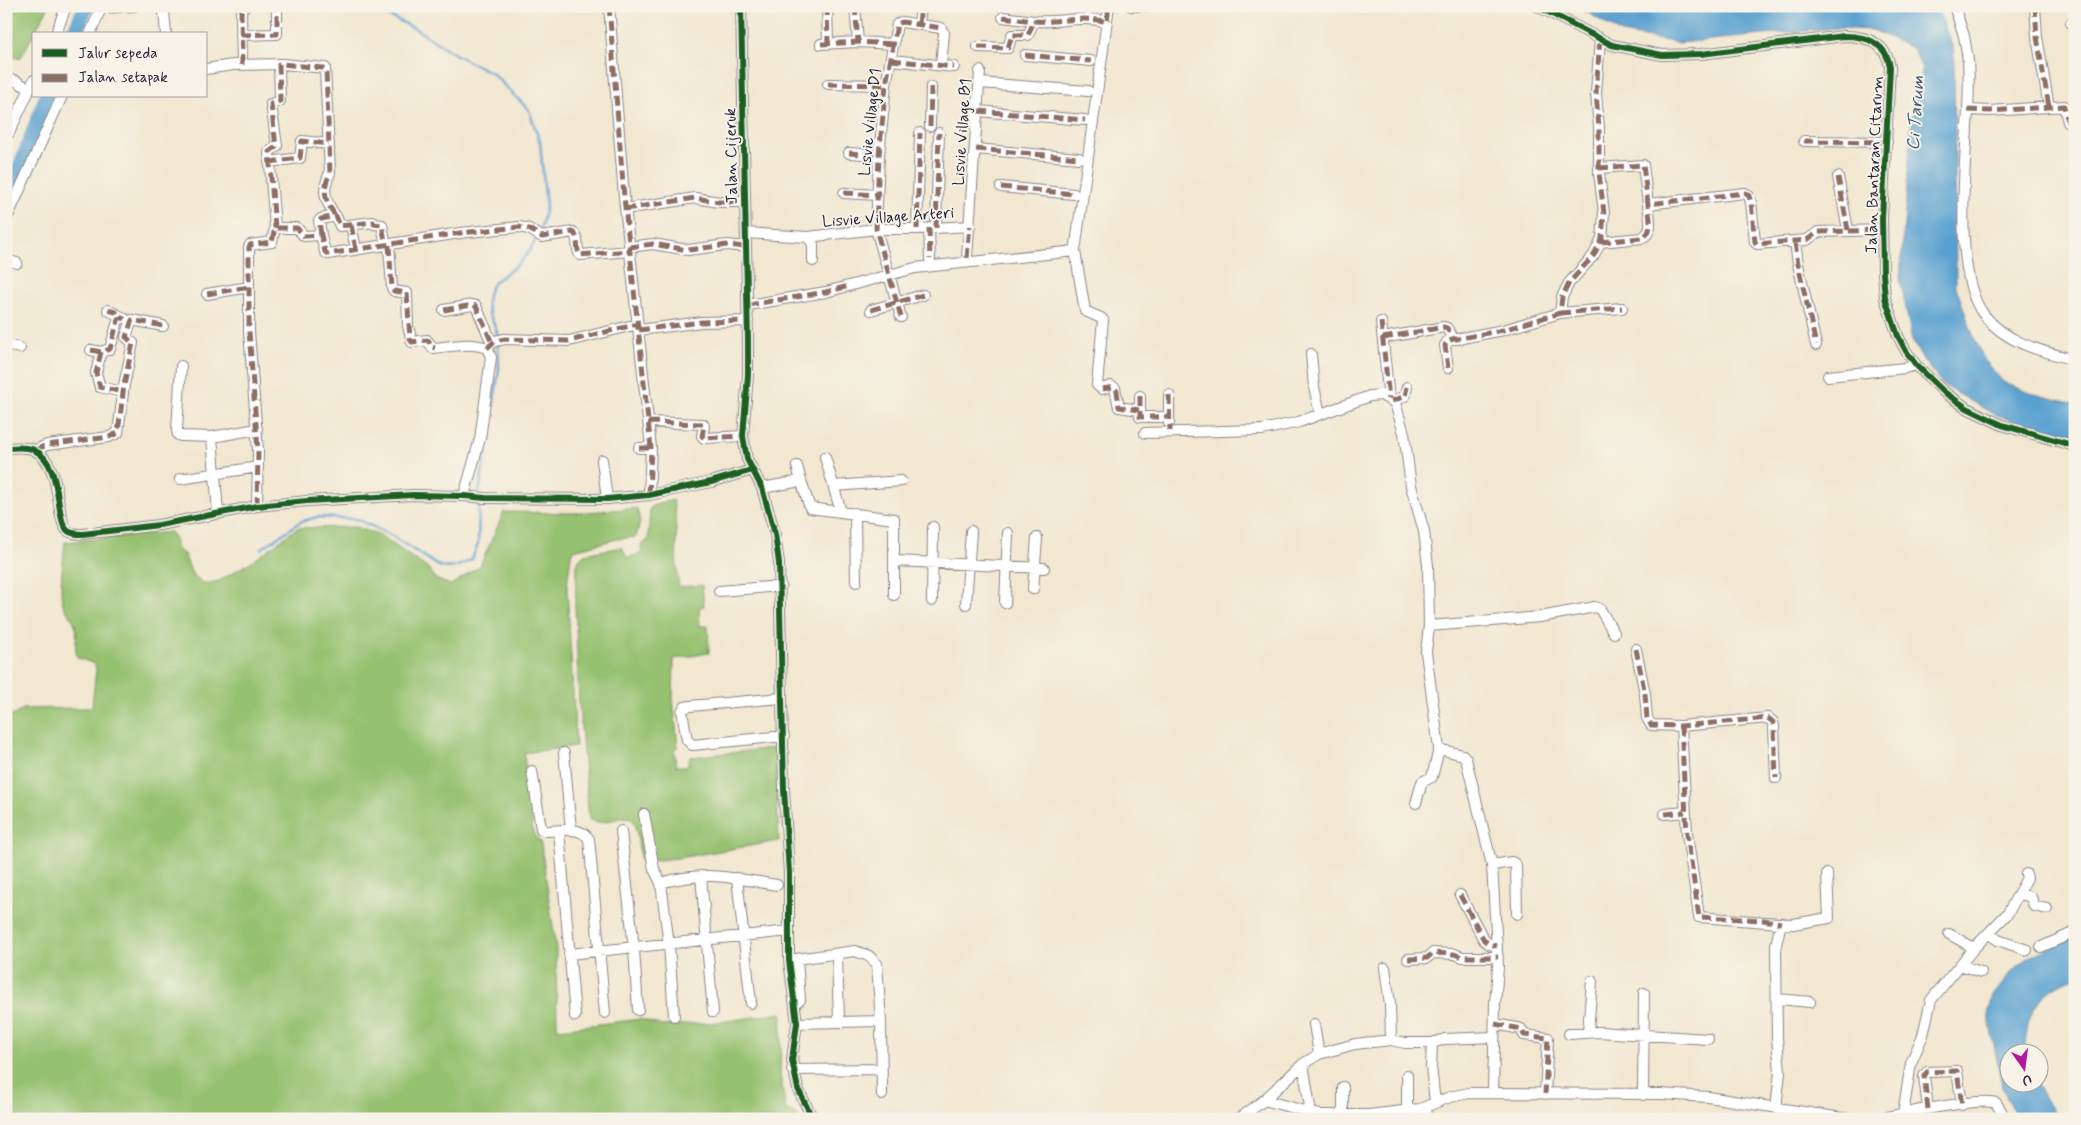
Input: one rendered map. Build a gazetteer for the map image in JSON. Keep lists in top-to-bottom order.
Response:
{
  "streets": {
    "street": [
      "Lisvie Village D1",
      "Lisvie Village B1",
      "Jalan Cijeruk",
      "Jalan Bantaran Citarum",
      "Lisvie Village Arteri"
    ]
  },
  "crossings": [
    ["Lisvie Village D1", "Lisvie Village Arteri"],
    ["Lisvie Village B1", "Lisvie Village Arteri"],
    ["Jalan Cijeruk", "Lisvie Village Arteri"]
  ],
  "water": ["Ci Tarum"],
  "legend": ["Jalur sepeda", "Jalan setapak"],
  "north": "bottom"
}
